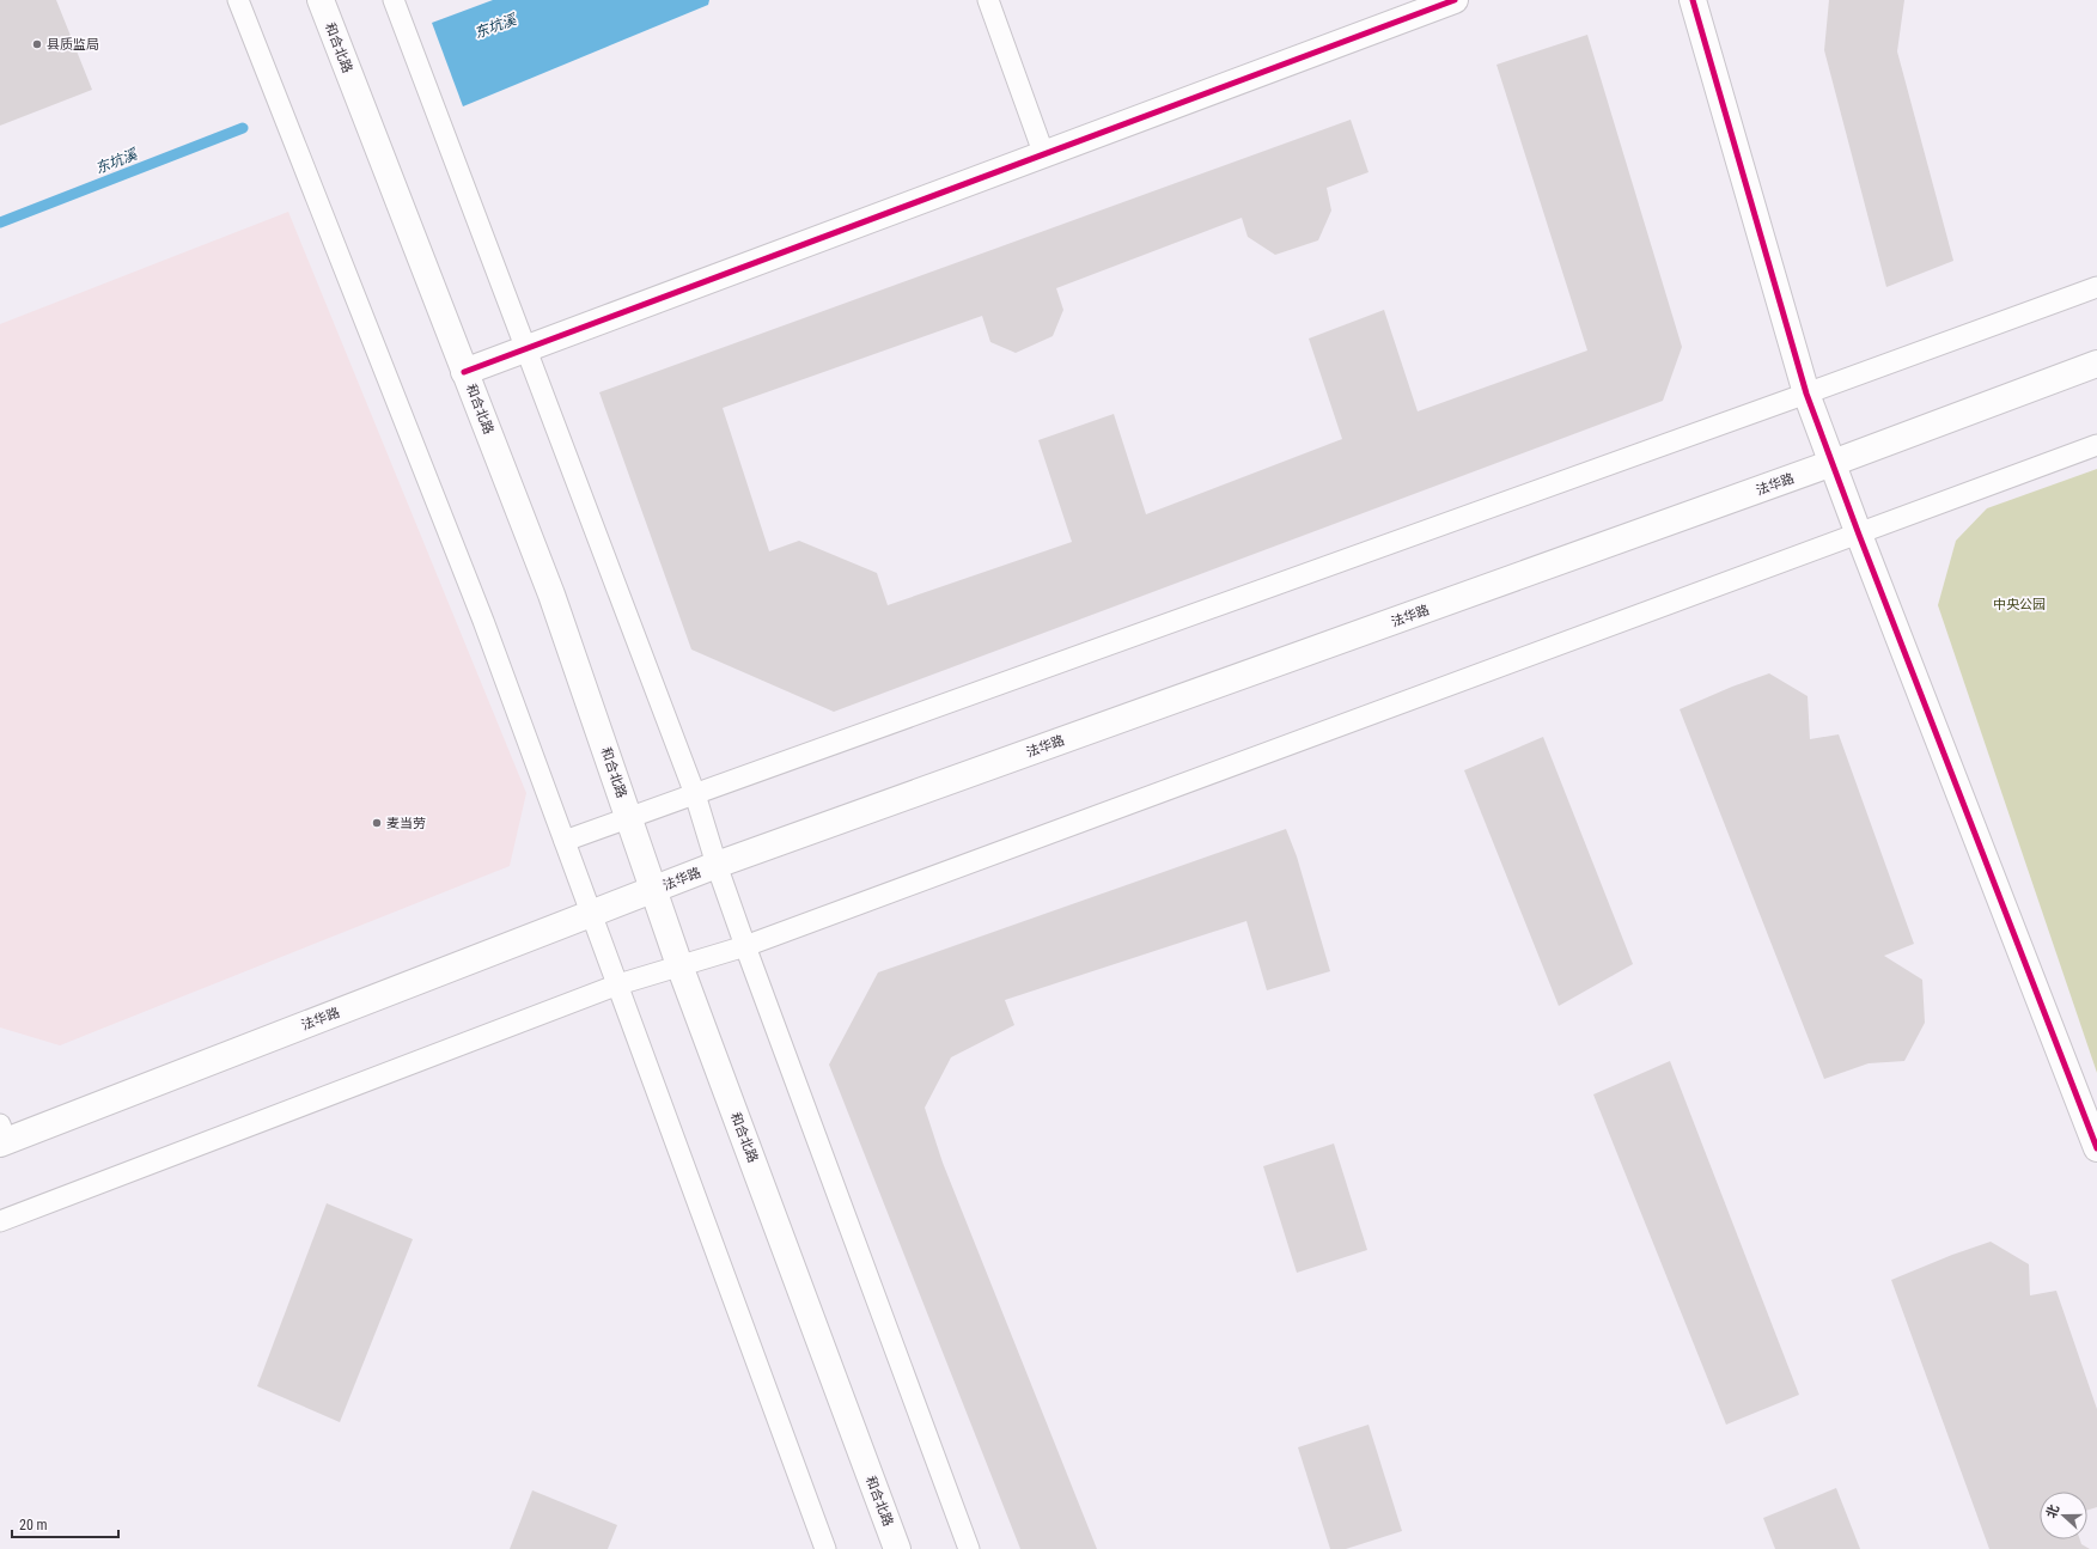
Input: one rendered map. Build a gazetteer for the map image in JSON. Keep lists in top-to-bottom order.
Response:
{
  "streets": {
    "main road": ["和合北路", "法华路"]
  },
  "crossings": [
    ["和合北路", "法华路"]
  ],
  "water": ["东坑溪"],
  "parks": ["中央公园"],
  "places": ["县质监局", "麦当劳"],
  "scale_bar": "20 m",
  "north": "left"
}
